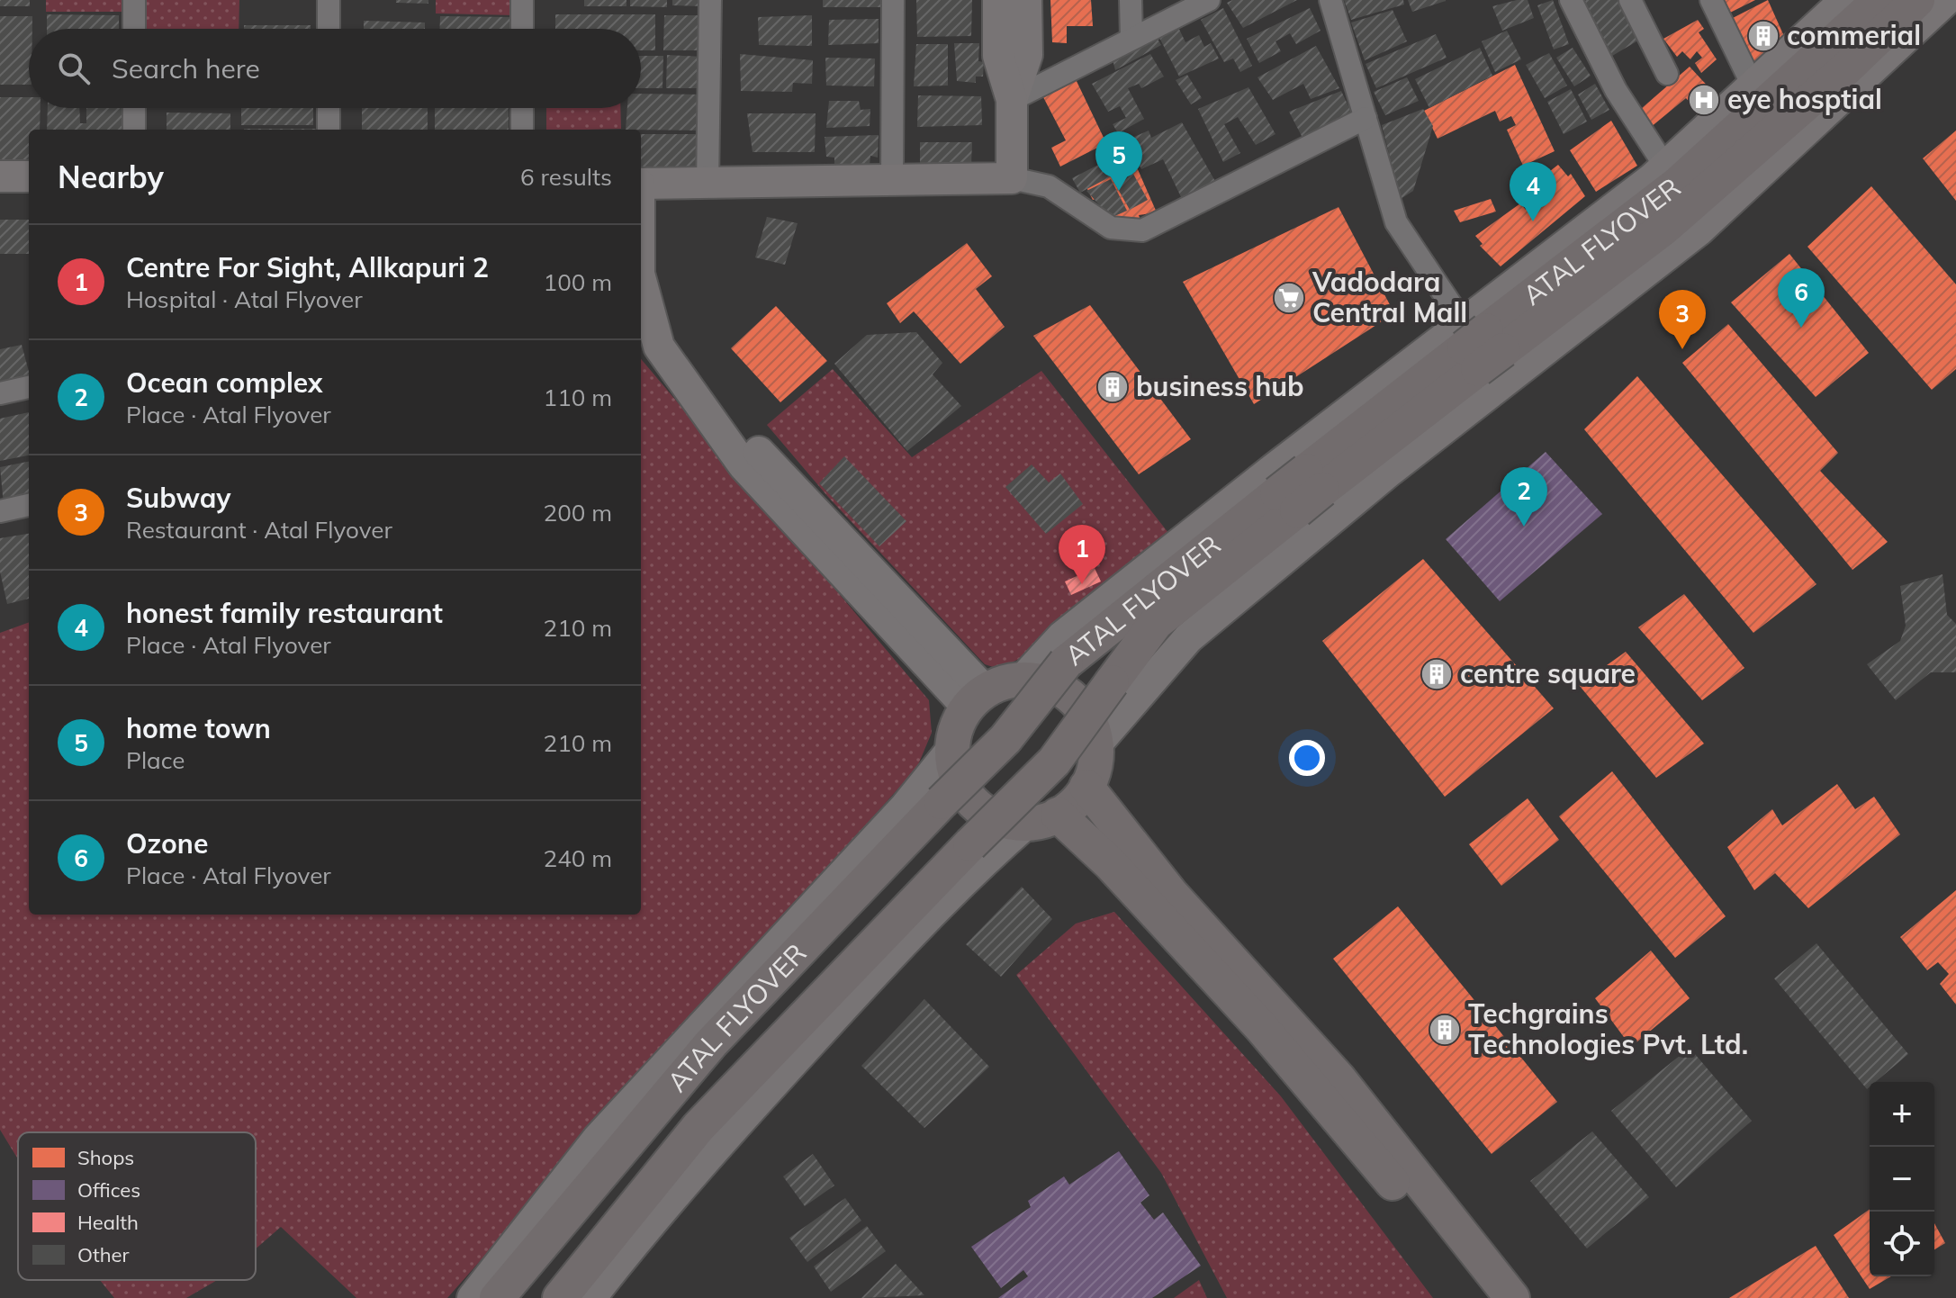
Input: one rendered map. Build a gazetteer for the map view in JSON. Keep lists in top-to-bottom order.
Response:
{
  "streets": {
    "main road": ["ATAL FLYOVER"]
  },
  "places": {
    "building": [
      "commerial",
      "business hub",
      "centre square",
      "Techgrains Technologies Pvt. Ltd."
    ],
    "hospital": ["eye hosptial"],
    "supermarket": ["Vadodara Central Mall"]
  },
  "legend": [
    "Shops",
    "Offices",
    "Health",
    "Other"
  ],
  "page": {
    "search": "Search here",
    "heading": ["Nearby", "6 results"],
    "pins": [
      "5",
      "4",
      "6",
      "3",
      "2",
      "1"
    ],
    "list": [
      {
        "mark": "1",
        "name": "Centre For Sight, Allkapuri 2",
        "note": "Hospital · Atal Flyover",
        "value": "100 m"
      },
      {
        "mark": "2",
        "name": "Ocean complex",
        "note": "Place · Atal Flyover",
        "value": "110 m"
      },
      {
        "mark": "3",
        "name": "Subway",
        "note": "Restaurant · Atal Flyover",
        "value": "200 m"
      },
      {
        "mark": "4",
        "name": "honest family restaurant",
        "note": "Place · Atal Flyover",
        "value": "210 m"
      },
      {
        "mark": "5",
        "name": "home town",
        "note": "Place",
        "value": "210 m"
      },
      {
        "mark": "6",
        "name": "Ozone",
        "note": "Place · Atal Flyover",
        "value": "240 m"
      }
    ],
    "map_buttons": ["+", "−"]
  }
}
